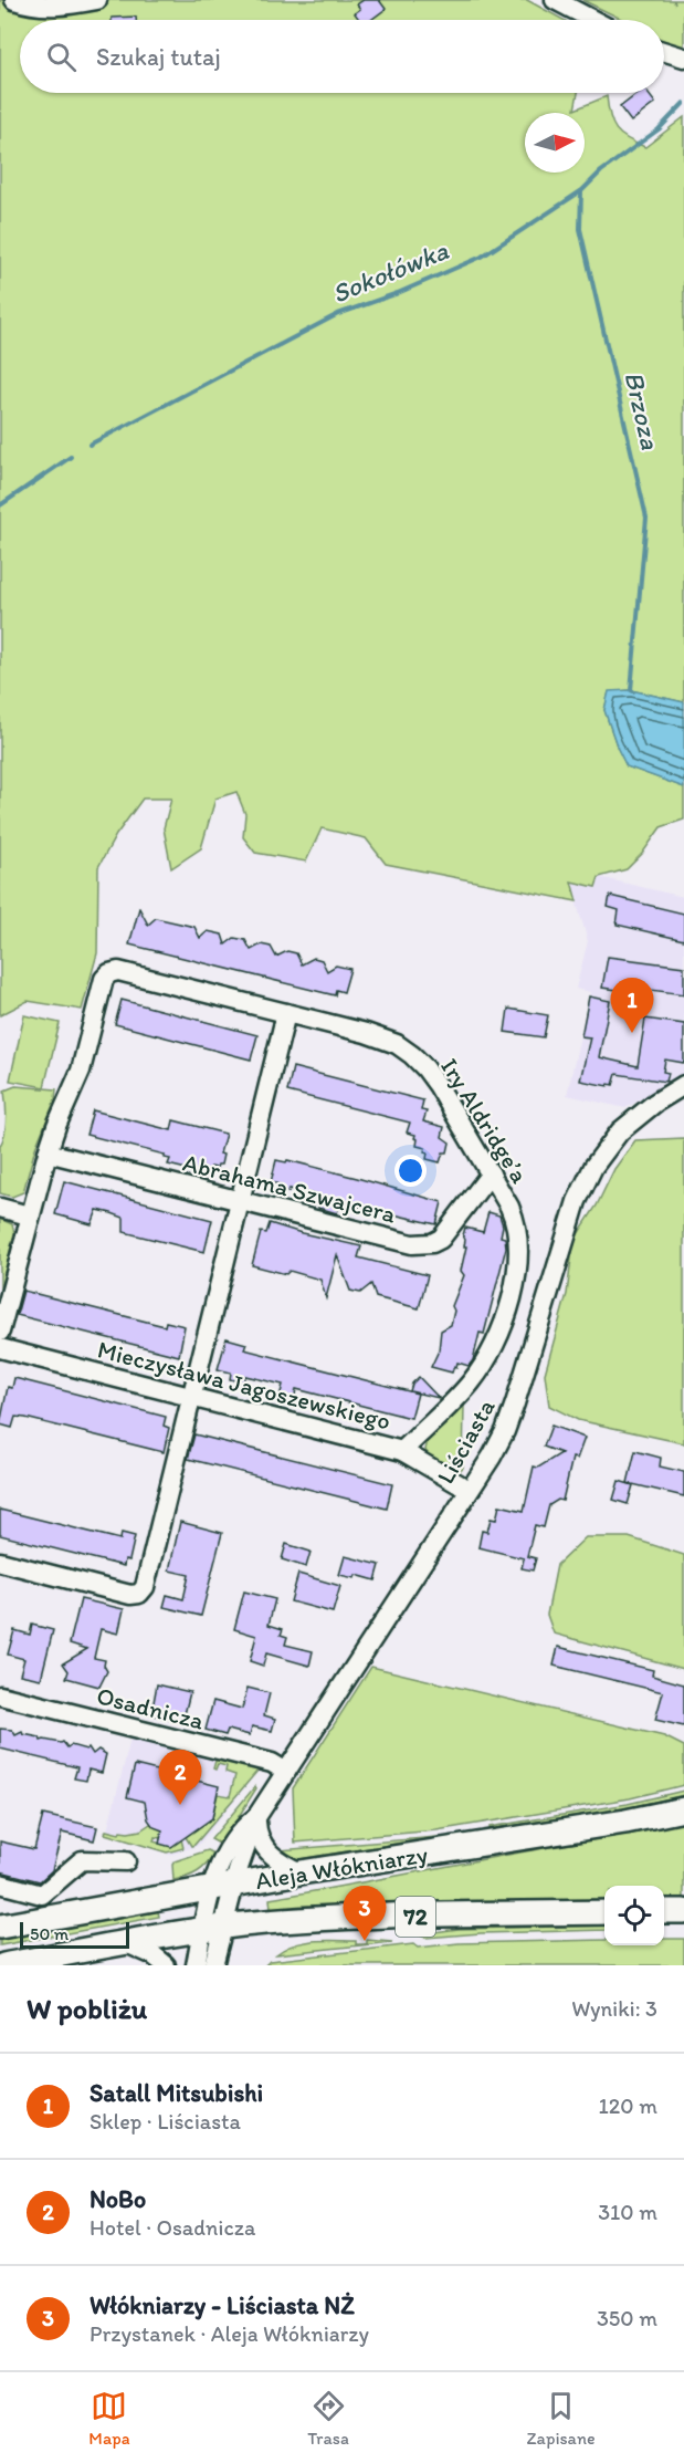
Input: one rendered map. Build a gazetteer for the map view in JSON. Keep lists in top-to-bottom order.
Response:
{
  "streets": {
    "main road": ["Aleja Włókniarzy", "72"],
    "street": [
      "Iry Aldridge’a",
      "Abrahama Szwajcera",
      "Mieczysława Jagoszewskiego",
      "Liściasta",
      "Osadnicza"
    ]
  },
  "crossings": [
    ["Iry Aldridge’a", "Abrahama Szwajcera"],
    ["Iry Aldridge’a", "Mieczysława Jagoszewskiego"],
    ["Mieczysława Jagoszewskiego", "Liściasta"],
    ["Liściasta", "Osadnicza"],
    ["Liściasta", "Aleja Włókniarzy"]
  ],
  "water": ["Sokołówka", "Brzoza"],
  "scale_bar": "50 m",
  "north": "right",
  "page": {
    "search": "Szukaj tutaj",
    "pins": ["1", "2", "3"],
    "scale": "50 m",
    "heading": ["W pobliżu", "Wyniki: 3"],
    "list": [
      {
        "mark": "1",
        "name": "Satall Mitsubishi",
        "note": "Sklep · Liściasta",
        "value": "120 m"
      },
      {
        "mark": "2",
        "name": "NoBo",
        "note": "Hotel · Osadnicza",
        "value": "310 m"
      },
      {
        "mark": "3",
        "name": "Włókniarzy - Liściasta NŻ",
        "note": "Przystanek · Aleja Włókniarzy",
        "value": "350 m"
      }
    ],
    "nav": ["Mapa", "Trasa", "Zapisane"]
  }
}
